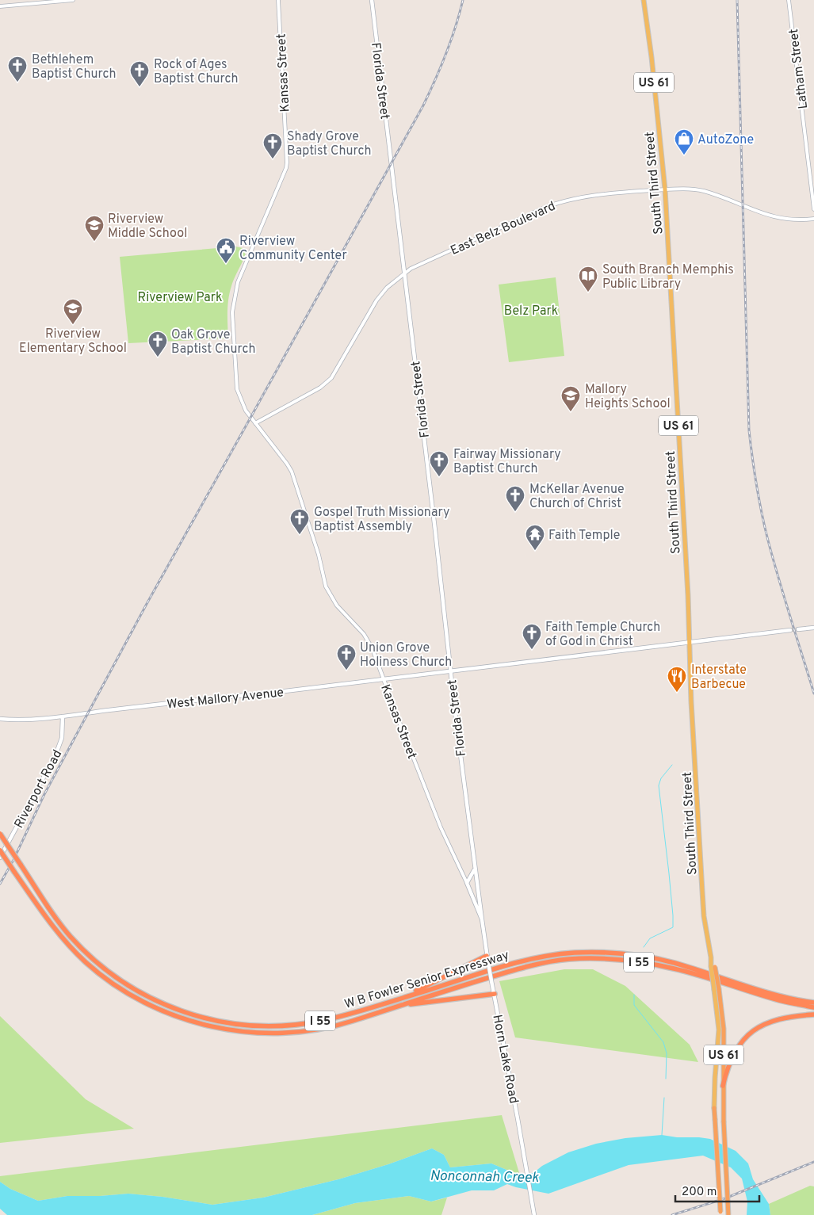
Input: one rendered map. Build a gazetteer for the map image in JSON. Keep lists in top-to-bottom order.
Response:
{
  "streets": {
    "highway": [
      "US 61",
      "South Third Street",
      "I 55",
      "W B Fowler Senior Expressway"
    ],
    "main road": [
      "Kansas Street",
      "Florida Street",
      "West Mallory Avenue",
      "Riverport Road",
      "Horn Lake Road"
    ],
    "street": ["Latham Street", "East Belz Boulevard"]
  },
  "crossings": [
    ["Kansas Street", "Florida Street"],
    ["Kansas Street", "East Belz Boulevard"],
    ["Kansas Street", "West Mallory Avenue"],
    ["Kansas Street", "Horn Lake Road"],
    ["Florida Street", "East Belz Boulevard"],
    ["Florida Street", "West Mallory Avenue"],
    ["South Third Street", "East Belz Boulevard"],
    ["South Third Street", "West Mallory Avenue"],
    ["West Mallory Avenue", "Riverport Road"]
  ],
  "water": ["Nonconnah Creek"],
  "parks": ["Riverview Park", "Belz Park"],
  "places": {
    "church": [
      "Bethlehem Baptist Church",
      "Rock of Ages Baptist Church",
      "Shady Grove Baptist Church",
      "Oak Grove Baptist Church",
      "Fairway Missionary Baptist Church",
      "McKellar Avenue Church of Christ",
      "Gospel Truth Missionary Baptist Assembly",
      "Faith Temple Church of God in Christ",
      "Union Grove Holiness Church"
    ],
    "shop": ["AutoZone"],
    "school or university": ["Riverview Middle School", "Riverview Elementary School", "Mallory Heights School"],
    "public building": ["Riverview Community Center"],
    "library": ["South Branch Memphis Public Library"],
    "temple": ["Faith Temple"],
    "restaurant": ["Interstate Barbecue"]
  },
  "scale_bar": "200 m"
}
